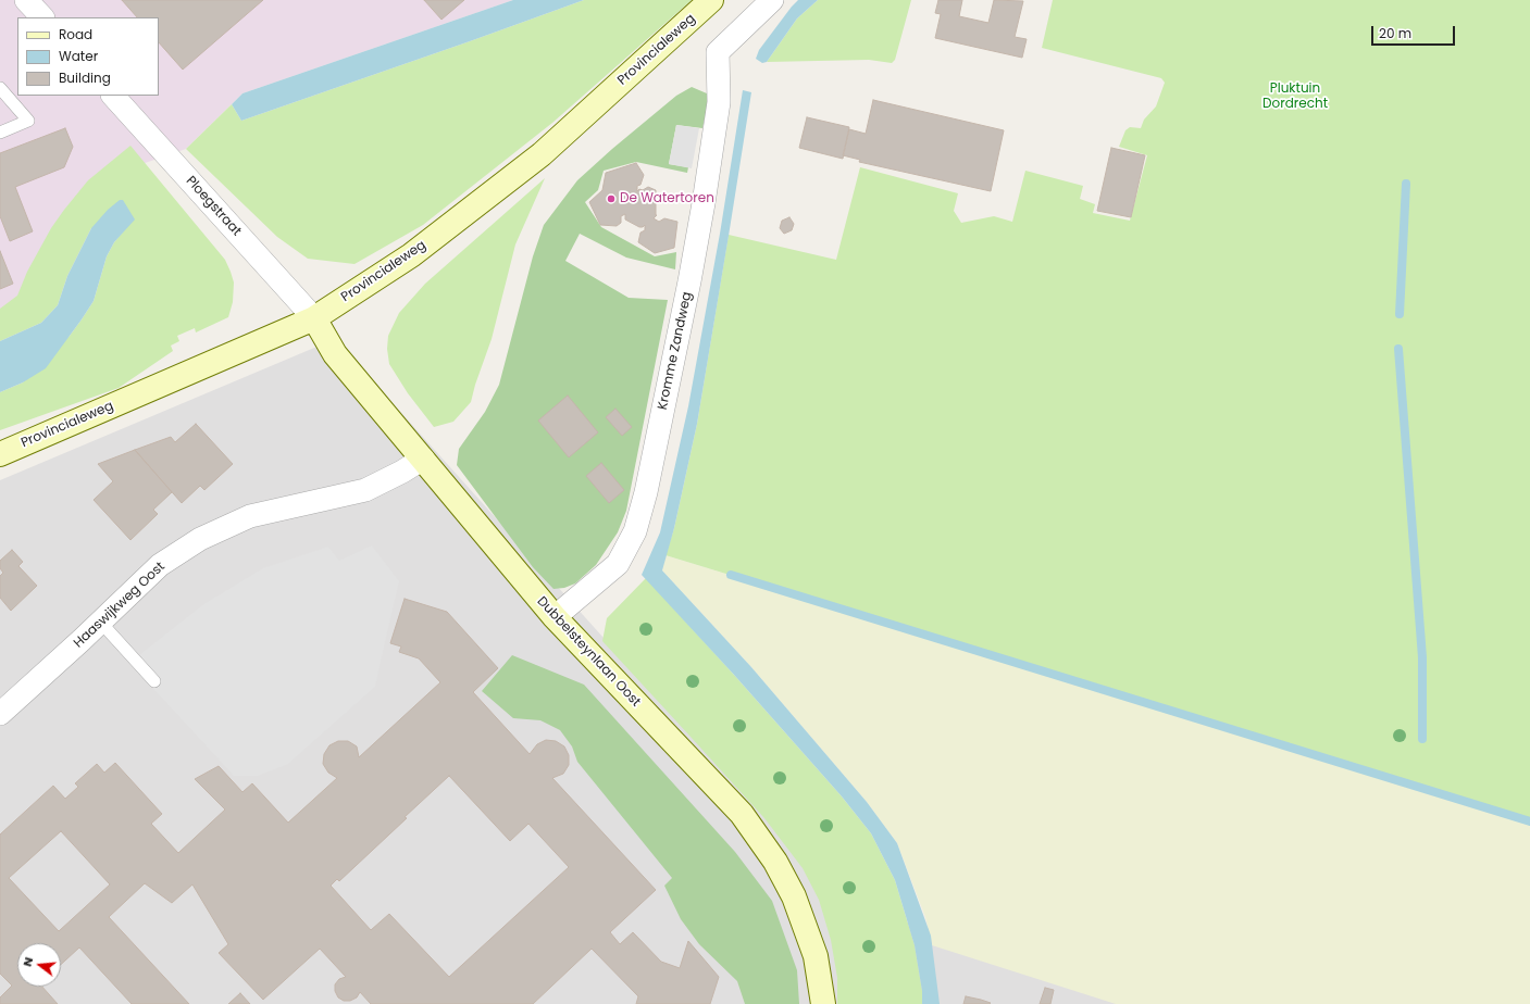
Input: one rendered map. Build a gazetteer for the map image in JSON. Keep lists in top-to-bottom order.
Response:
{
  "streets": {
    "street": [
      "Provincialeweg",
      "Ploegstraat",
      "Kromme Zandweg",
      "Haaswijkweg Oost",
      "Dubbelsteynlaan Oost"
    ]
  },
  "crossings": [
    ["Provincialeweg", "Ploegstraat"],
    ["Provincialeweg", "Dubbelsteynlaan Oost"],
    ["Ploegstraat", "Dubbelsteynlaan Oost"],
    ["Kromme Zandweg", "Dubbelsteynlaan Oost"],
    ["Haaswijkweg Oost", "Dubbelsteynlaan Oost"]
  ],
  "parks": ["Pluktuin Dordrecht"],
  "places": ["De Watertoren"],
  "legend": ["Road", "Water", "Building"],
  "scale_bar": "20 m",
  "north": "left"
}
